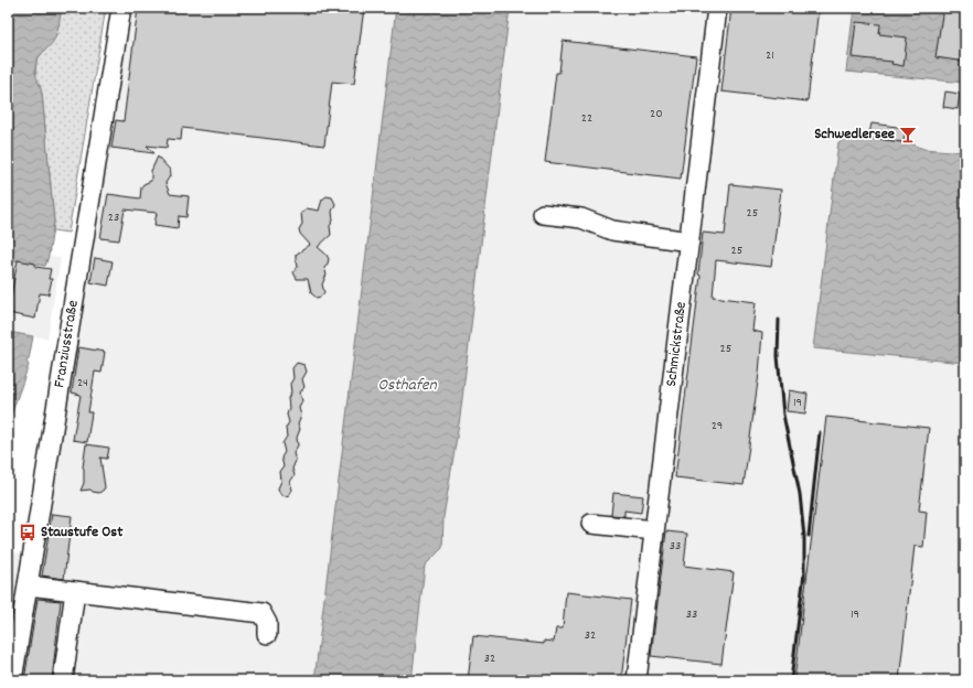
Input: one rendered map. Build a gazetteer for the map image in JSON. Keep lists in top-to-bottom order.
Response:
{
  "streets": {
    "street": ["Franziusstraße", "Schmickstraße"]
  },
  "water": ["Osthafen"],
  "places": {
    "bar": ["Schwedlersee"],
    "bus stop": ["Staustufe Ost"]
  },
  "house_numbers": [
    "21",
    "20",
    "22",
    "25",
    "23",
    "25",
    "25",
    "24",
    "19",
    "29",
    "33",
    "33",
    "19",
    "32",
    "32"
  ]
}
